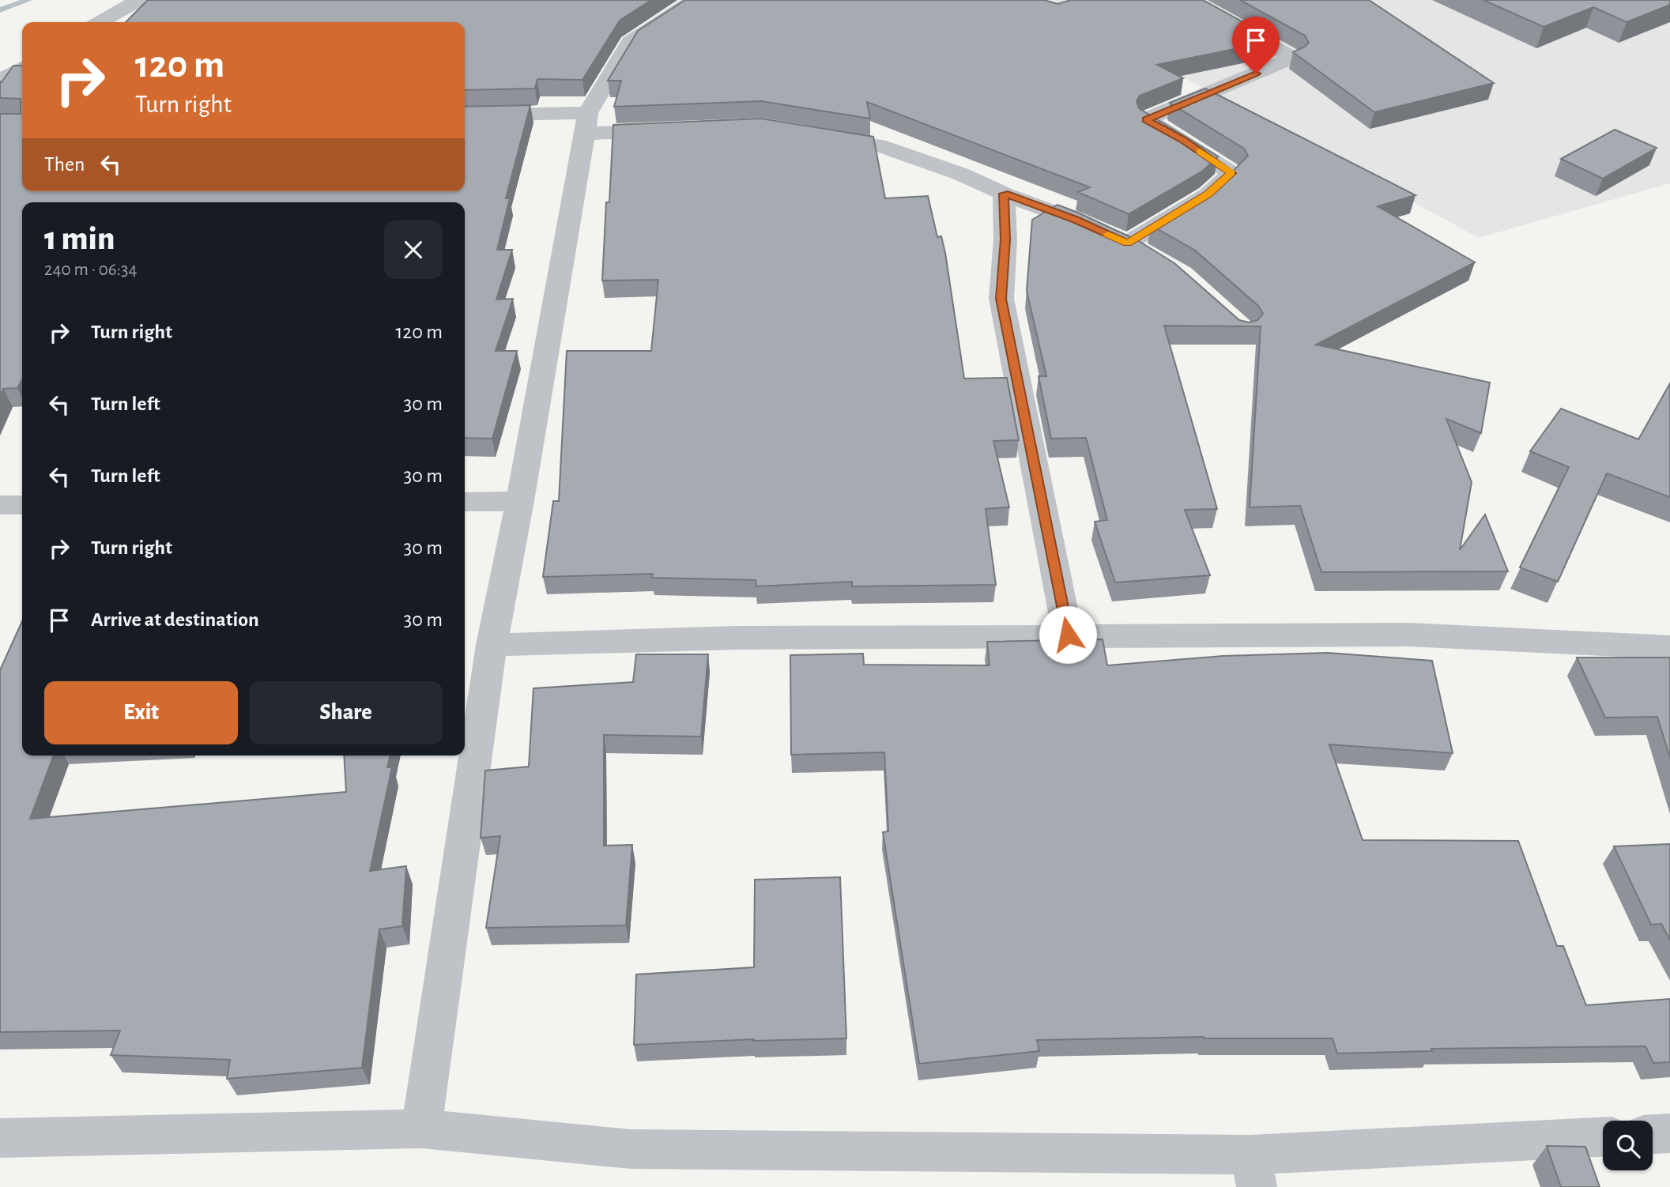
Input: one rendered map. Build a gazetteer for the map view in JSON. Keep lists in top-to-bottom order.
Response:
{
  "page": {
    "turn": ["120 m", "Turn right"],
    "then": "Then",
    "heading": ["1 min", "240 m · 06:34"],
    "list": [
      {
        "name": "Turn right",
        "value": "120 m"
      },
      {
        "name": "Turn left",
        "value": "30 m"
      },
      {
        "name": "Turn left",
        "value": "30 m"
      },
      {
        "name": "Turn right",
        "value": "30 m"
      },
      {
        "name": "Arrive at destination",
        "value": "30 m"
      }
    ],
    "buttons": ["Exit", "Share"]
  }
}
